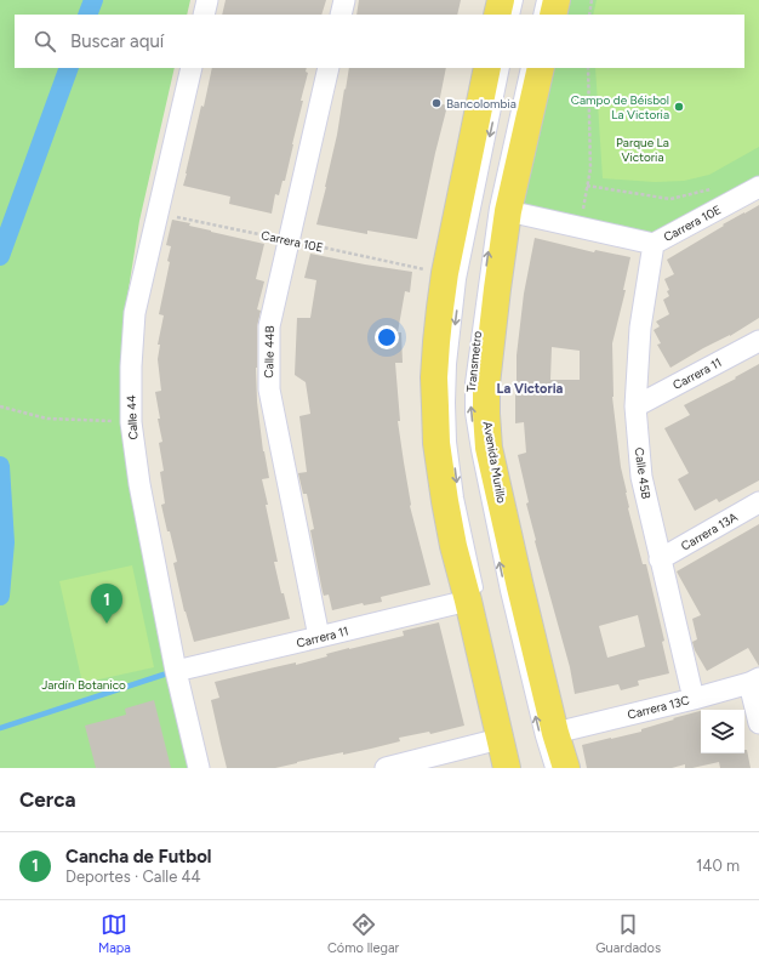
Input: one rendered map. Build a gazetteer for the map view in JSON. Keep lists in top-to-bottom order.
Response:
{
  "streets": {
    "main road": ["Avenida Murillo"],
    "street": [
      "Carrera 10E",
      "Calle 44B",
      "Carrera 11",
      "Calle 44",
      "Calle 45B",
      "Carrera 13A",
      "Carrera 13C"
    ],
    "lane": ["Transmetro"]
  },
  "crossings": [
    ["Carrera 10E", "Calle 44B"],
    ["Carrera 10E", "Calle 44"],
    ["Carrera 10E", "Avenida Murillo"],
    ["Carrera 10E", "Calle 45B"],
    ["Calle 44B", "Carrera 11"],
    ["Transmetro", "Carrera 11"],
    ["Carrera 11", "Calle 44"],
    ["Carrera 11", "Calle 45B"],
    ["Avenida Murillo", "Carrera 13C"],
    ["Calle 45B", "Carrera 13A"],
    ["Calle 45B", "Carrera 13C"]
  ],
  "districts": ["La Victoria"],
  "parks": ["Parque La Victoria", "Jardín Botanico"],
  "places": ["Bancolombia", "Campo de Béisbol La Victoria"],
  "page": {
    "search": "Buscar aquí",
    "pins": "1",
    "heading": "Cerca",
    "list": [
      {
        "mark": "1",
        "name": "Cancha de Futbol",
        "note": "Deportes · Calle 44",
        "value": "140 m"
      }
    ],
    "nav": ["Mapa", "Cómo llegar", "Guardados"]
  }
}
